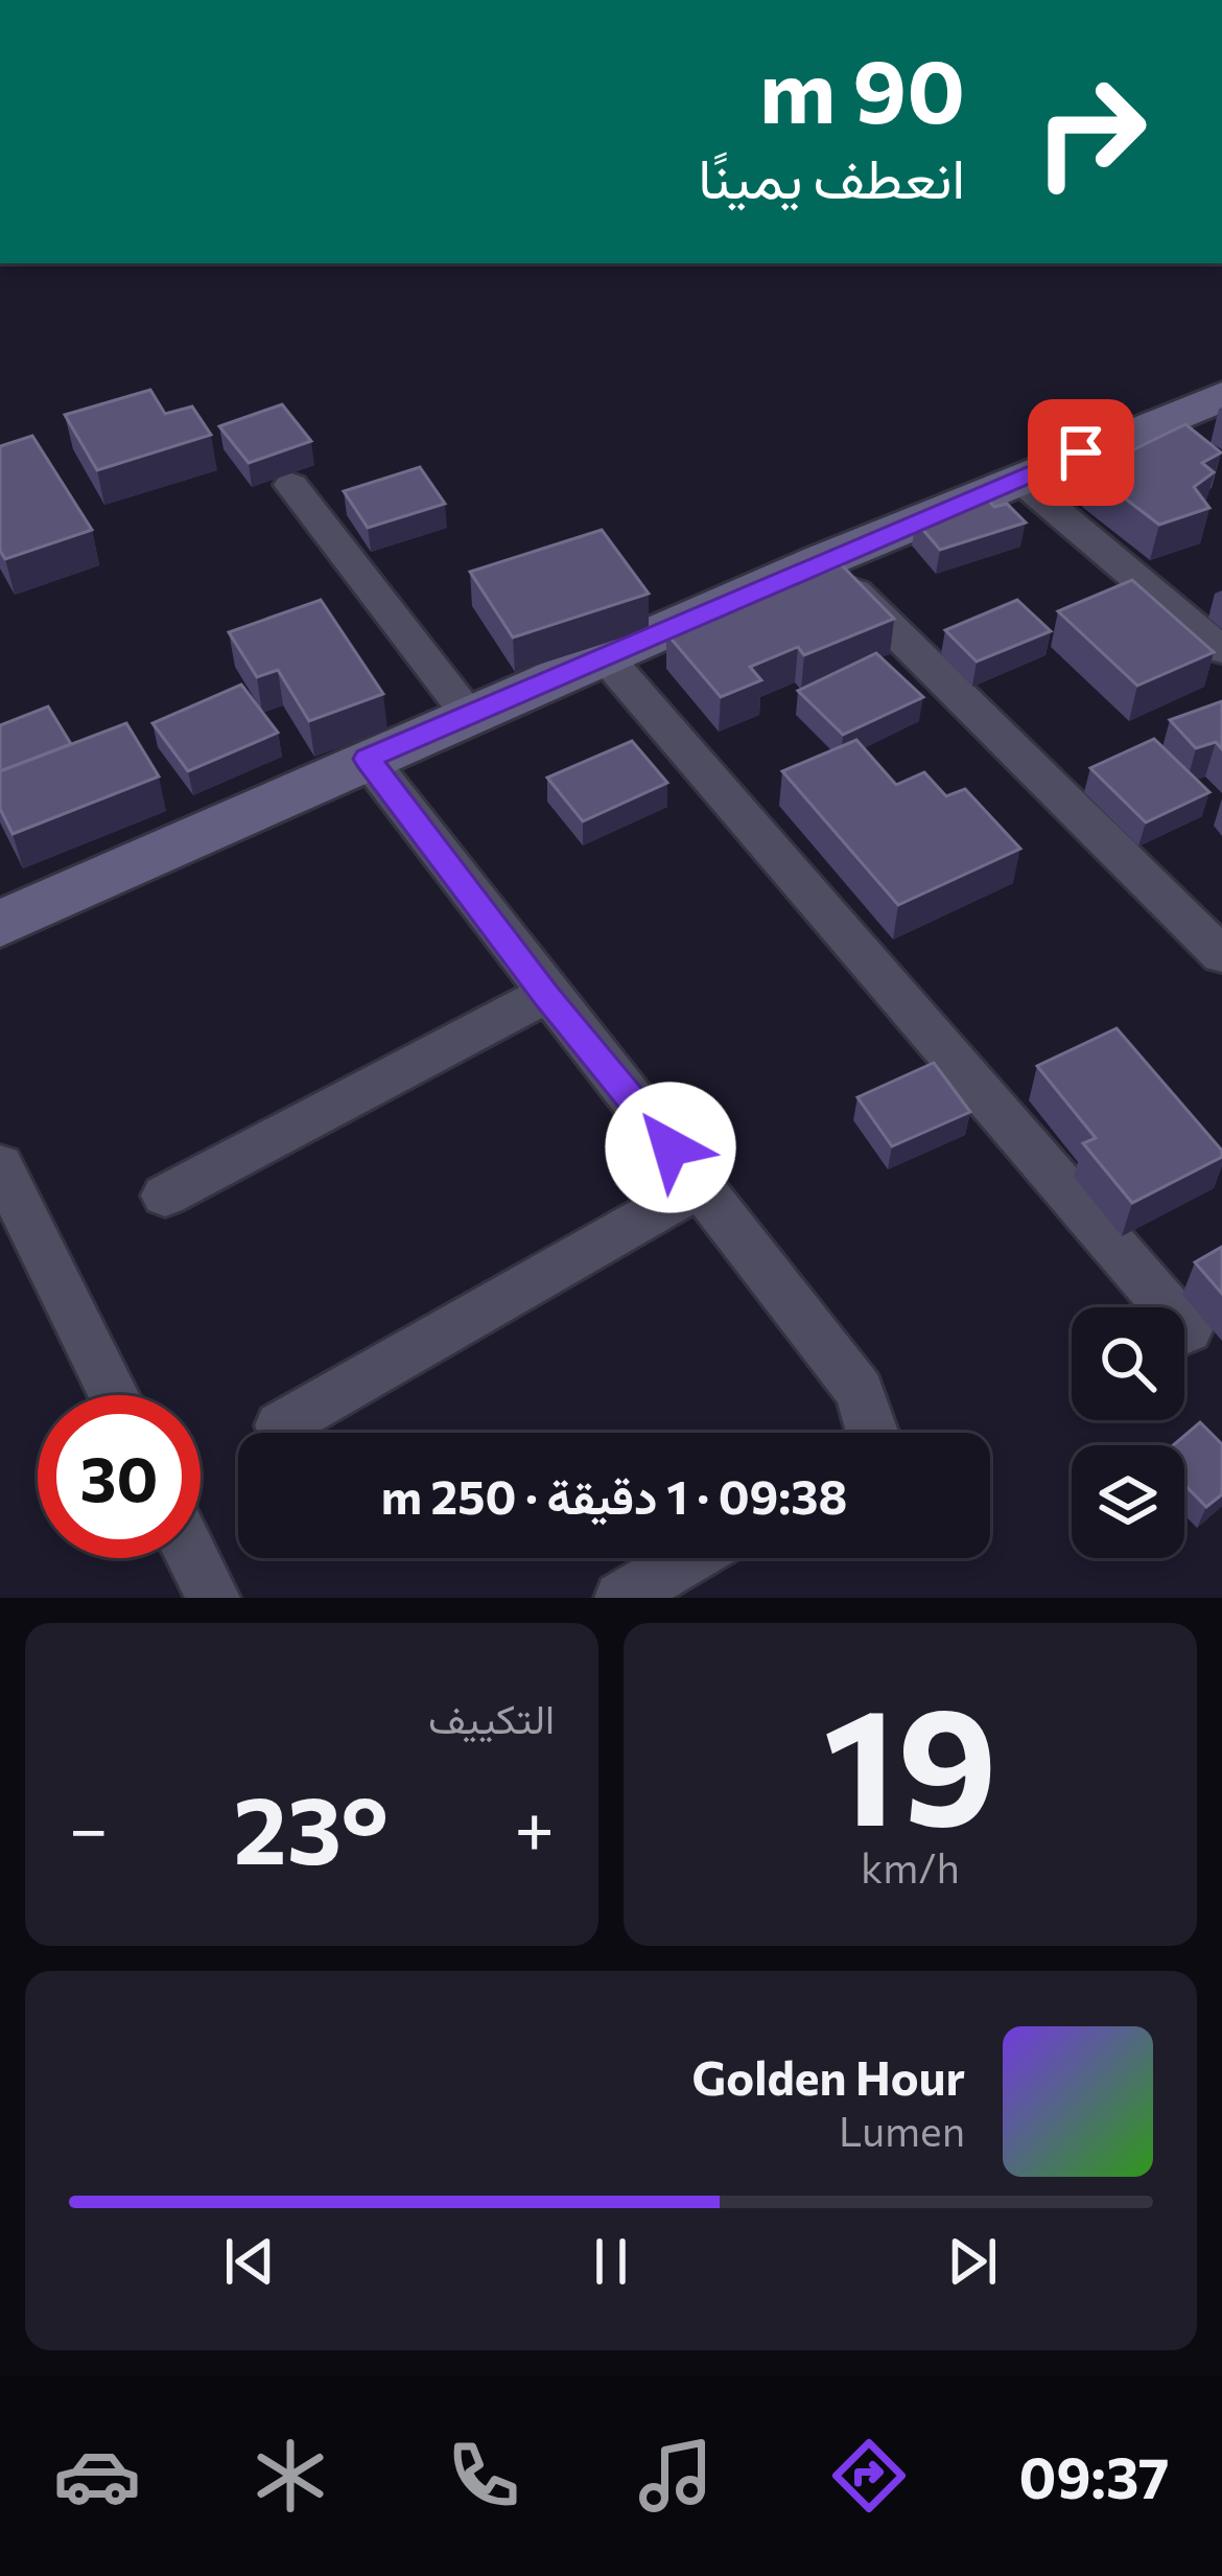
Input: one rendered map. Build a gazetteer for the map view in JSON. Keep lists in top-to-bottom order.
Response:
{
  "page": {
    "turn": ["90 m", "انعطف يمينًا"],
    "limit": "30",
    "trip": "09:38 · 1 دقيقة · 250 m",
    "tile": [
      ["19", "km/h"],
      "التكييف"
    ],
    "heat": ["−", "23°", "+"],
    "song": ["Golden Hour", "Lumen"],
    "tabs": "09:37"
  }
}
